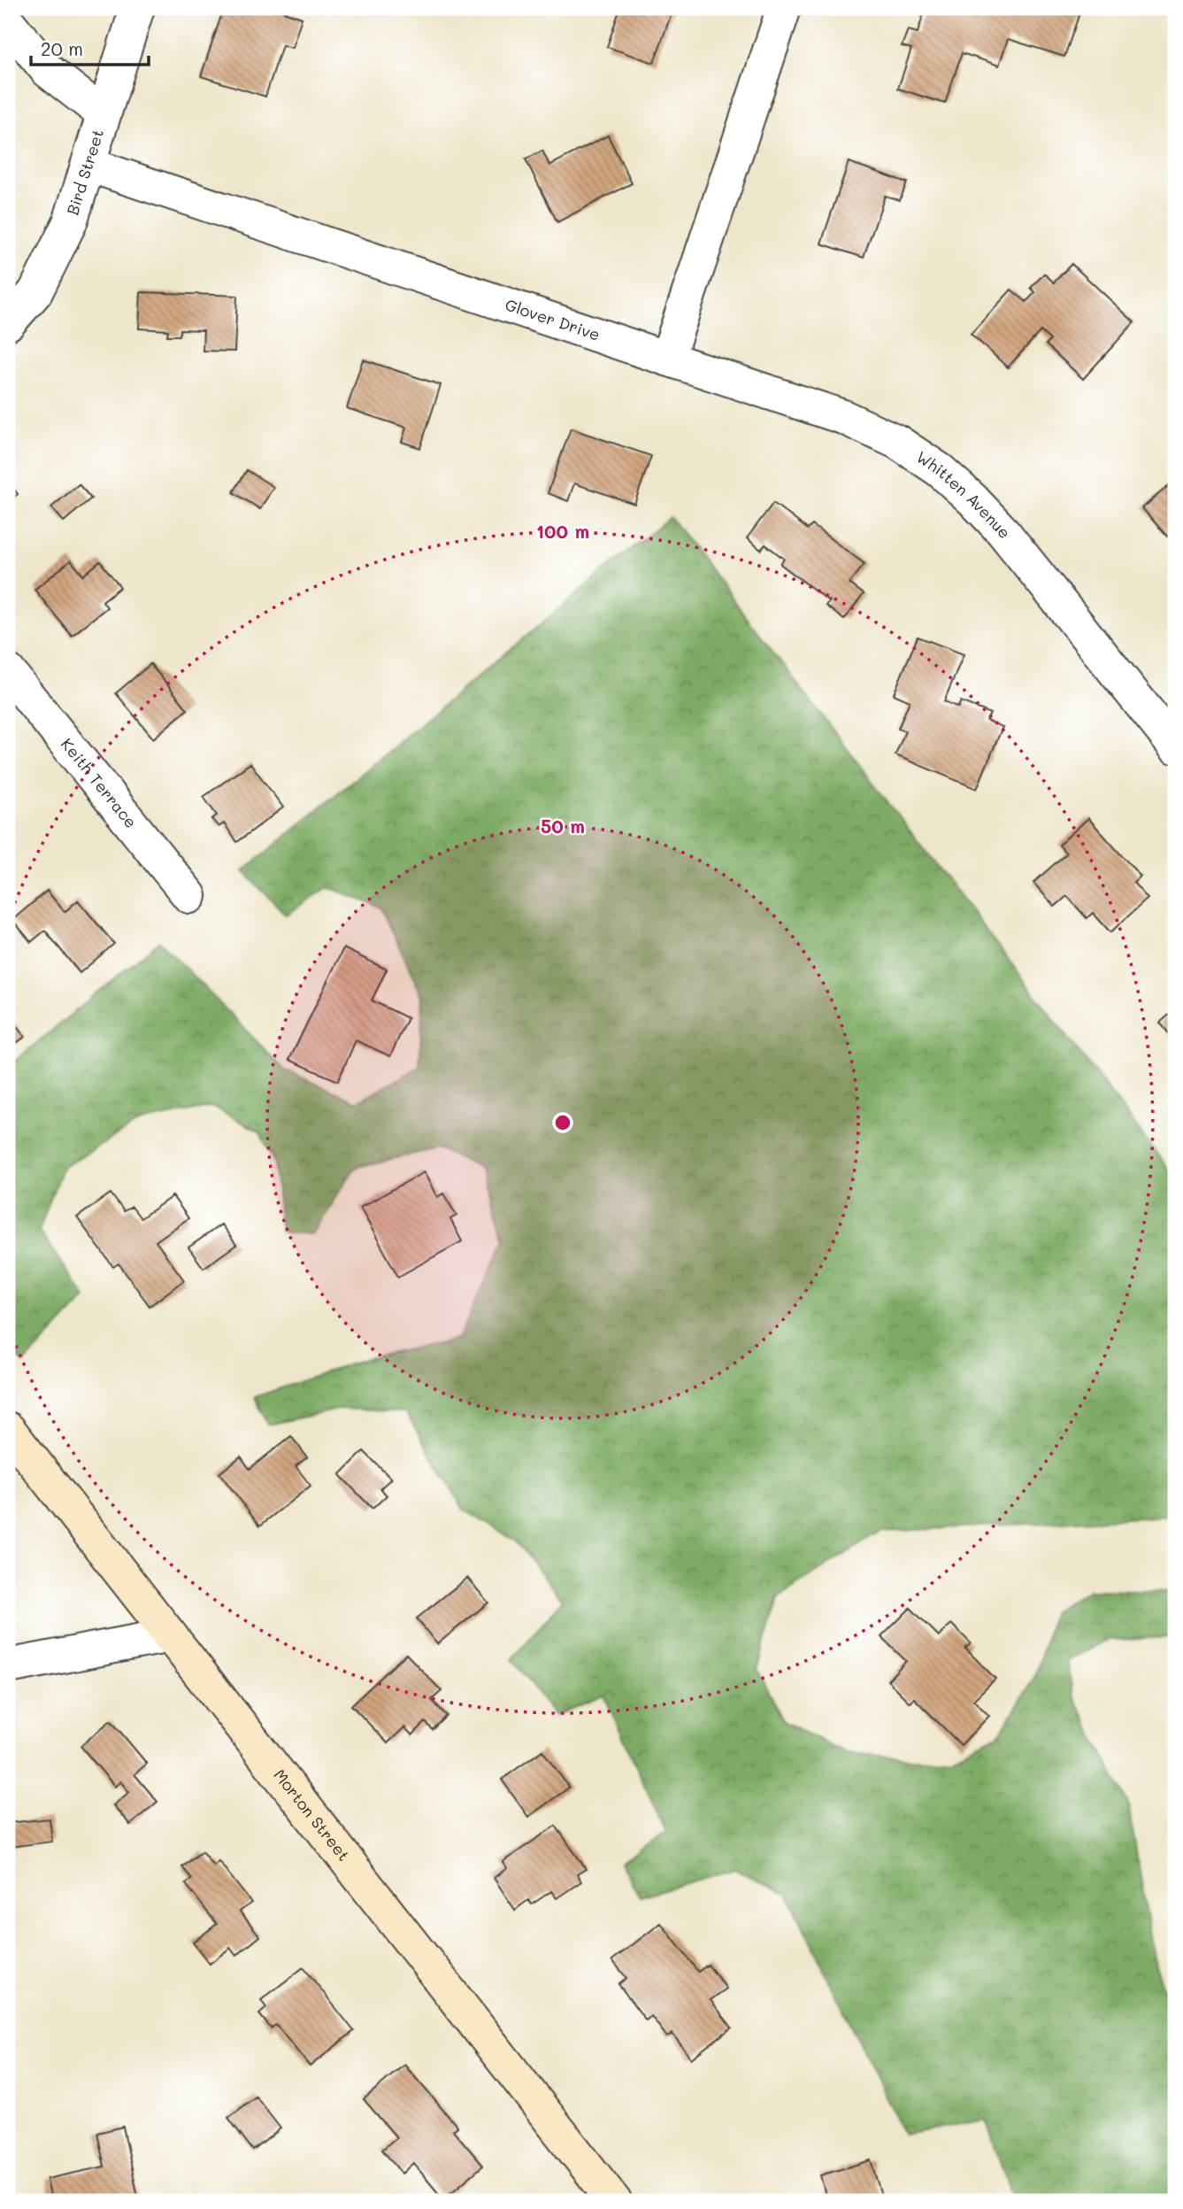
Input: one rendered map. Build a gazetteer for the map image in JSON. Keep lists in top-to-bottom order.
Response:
{
  "streets": {
    "street": [
      "Bird Street",
      "Glover Drive",
      "Whitten Avenue",
      "Keith Terrace",
      "Morton Street"
    ]
  },
  "crossings": [
    ["Bird Street", "Glover Drive"],
    ["Glover Drive", "Whitten Avenue"]
  ],
  "scale_bar": "20 m",
  "rings": ["100 m", "50 m"]
}
